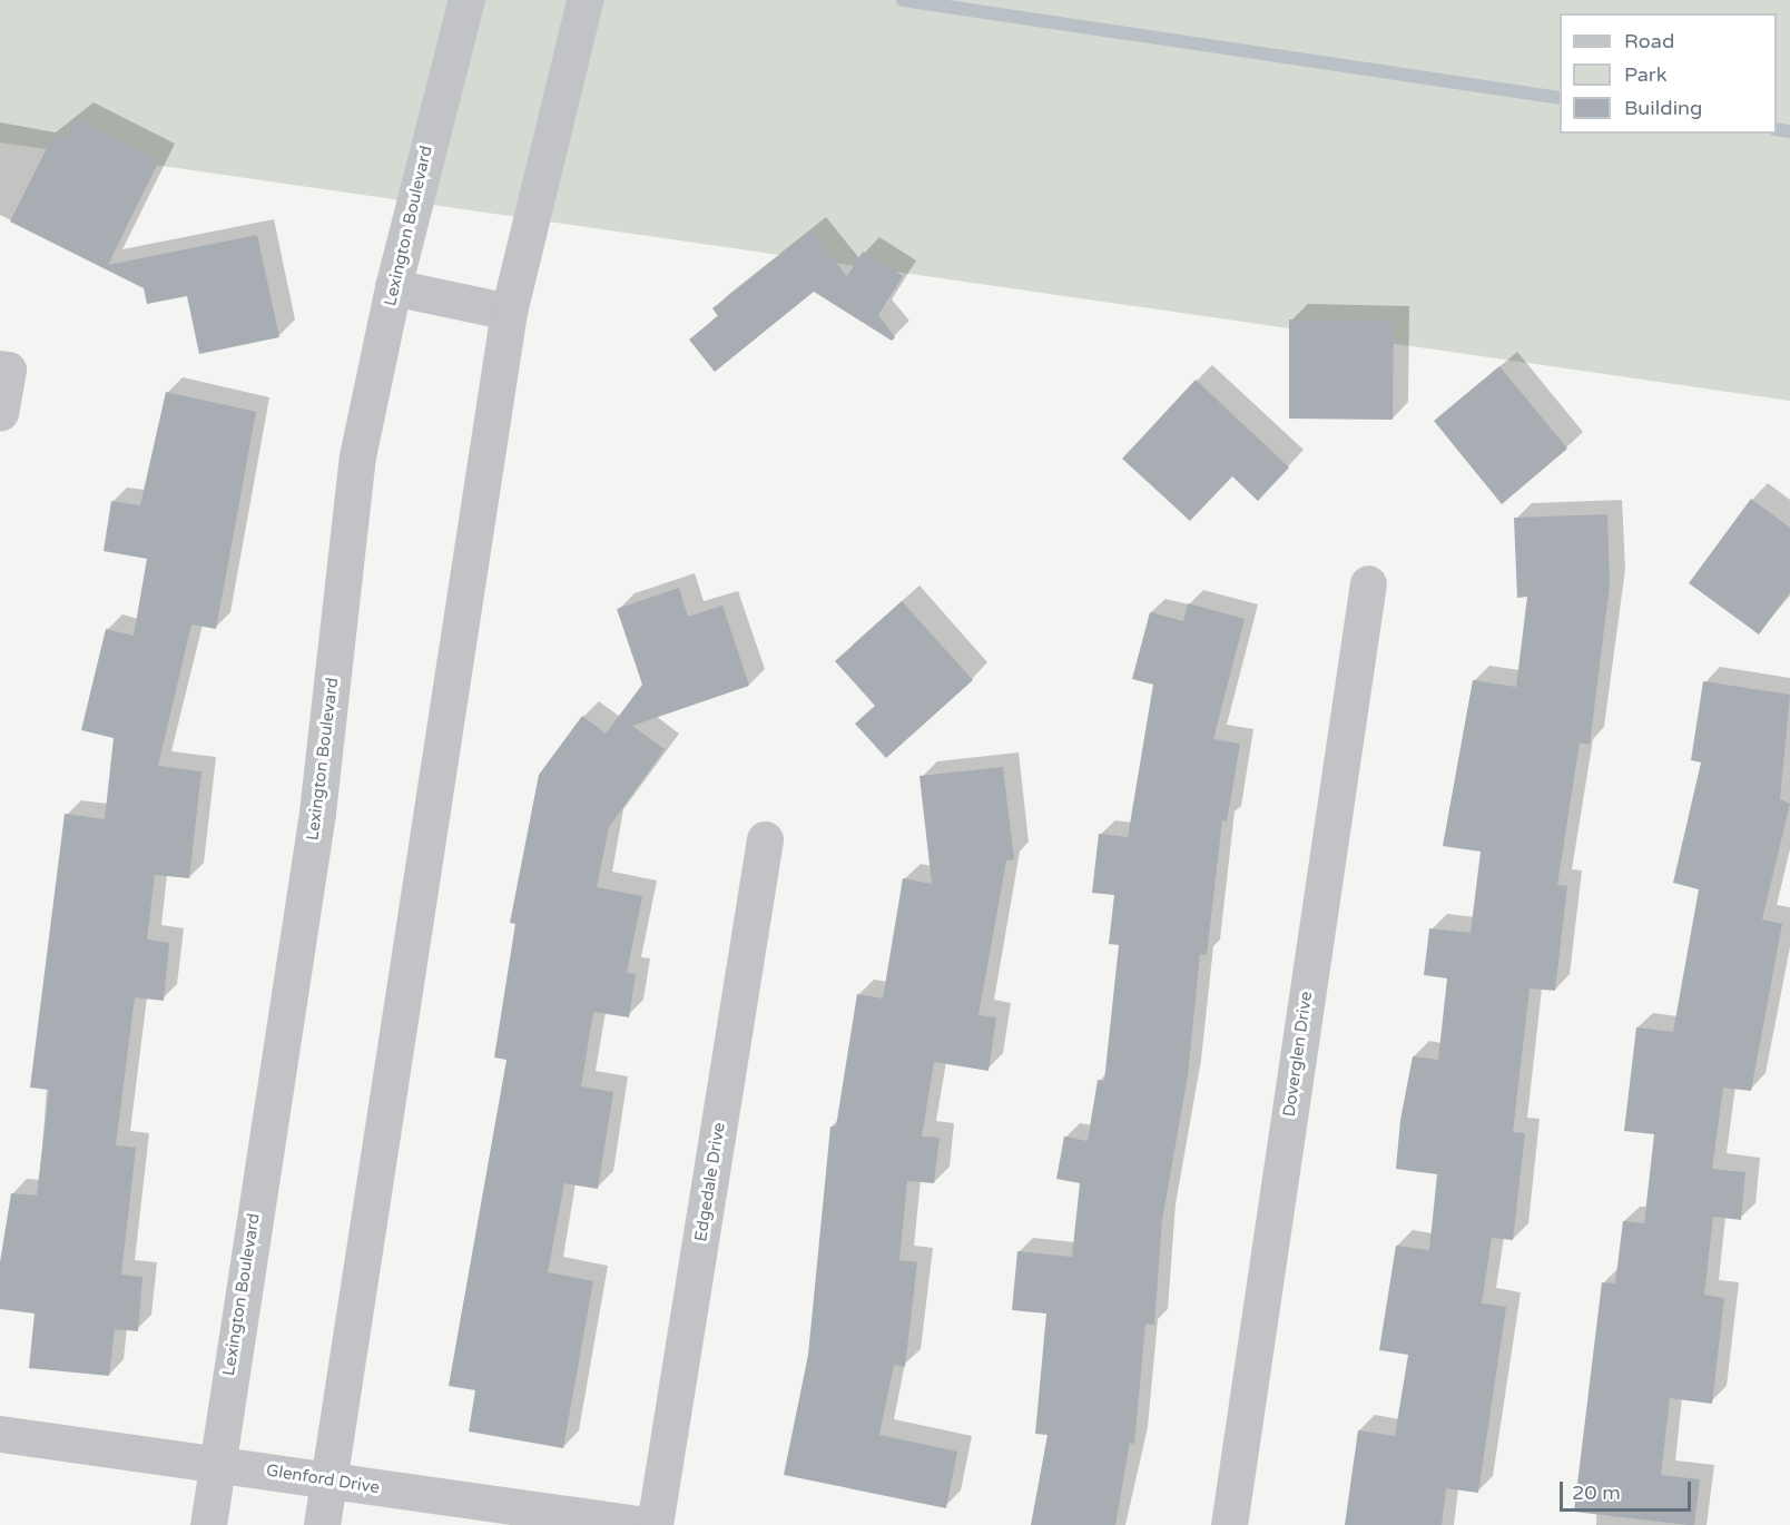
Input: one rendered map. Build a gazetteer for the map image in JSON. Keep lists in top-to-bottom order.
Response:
{
  "streets": {
    "street": [
      "Lexington Boulevard",
      "Doverglen Drive",
      "Edgedale Drive",
      "Glenford Drive"
    ]
  },
  "crossings": [
    ["Lexington Boulevard", "Glenford Drive"]
  ],
  "legend": ["Road", "Park", "Building"],
  "scale_bar": "20 m"
}
